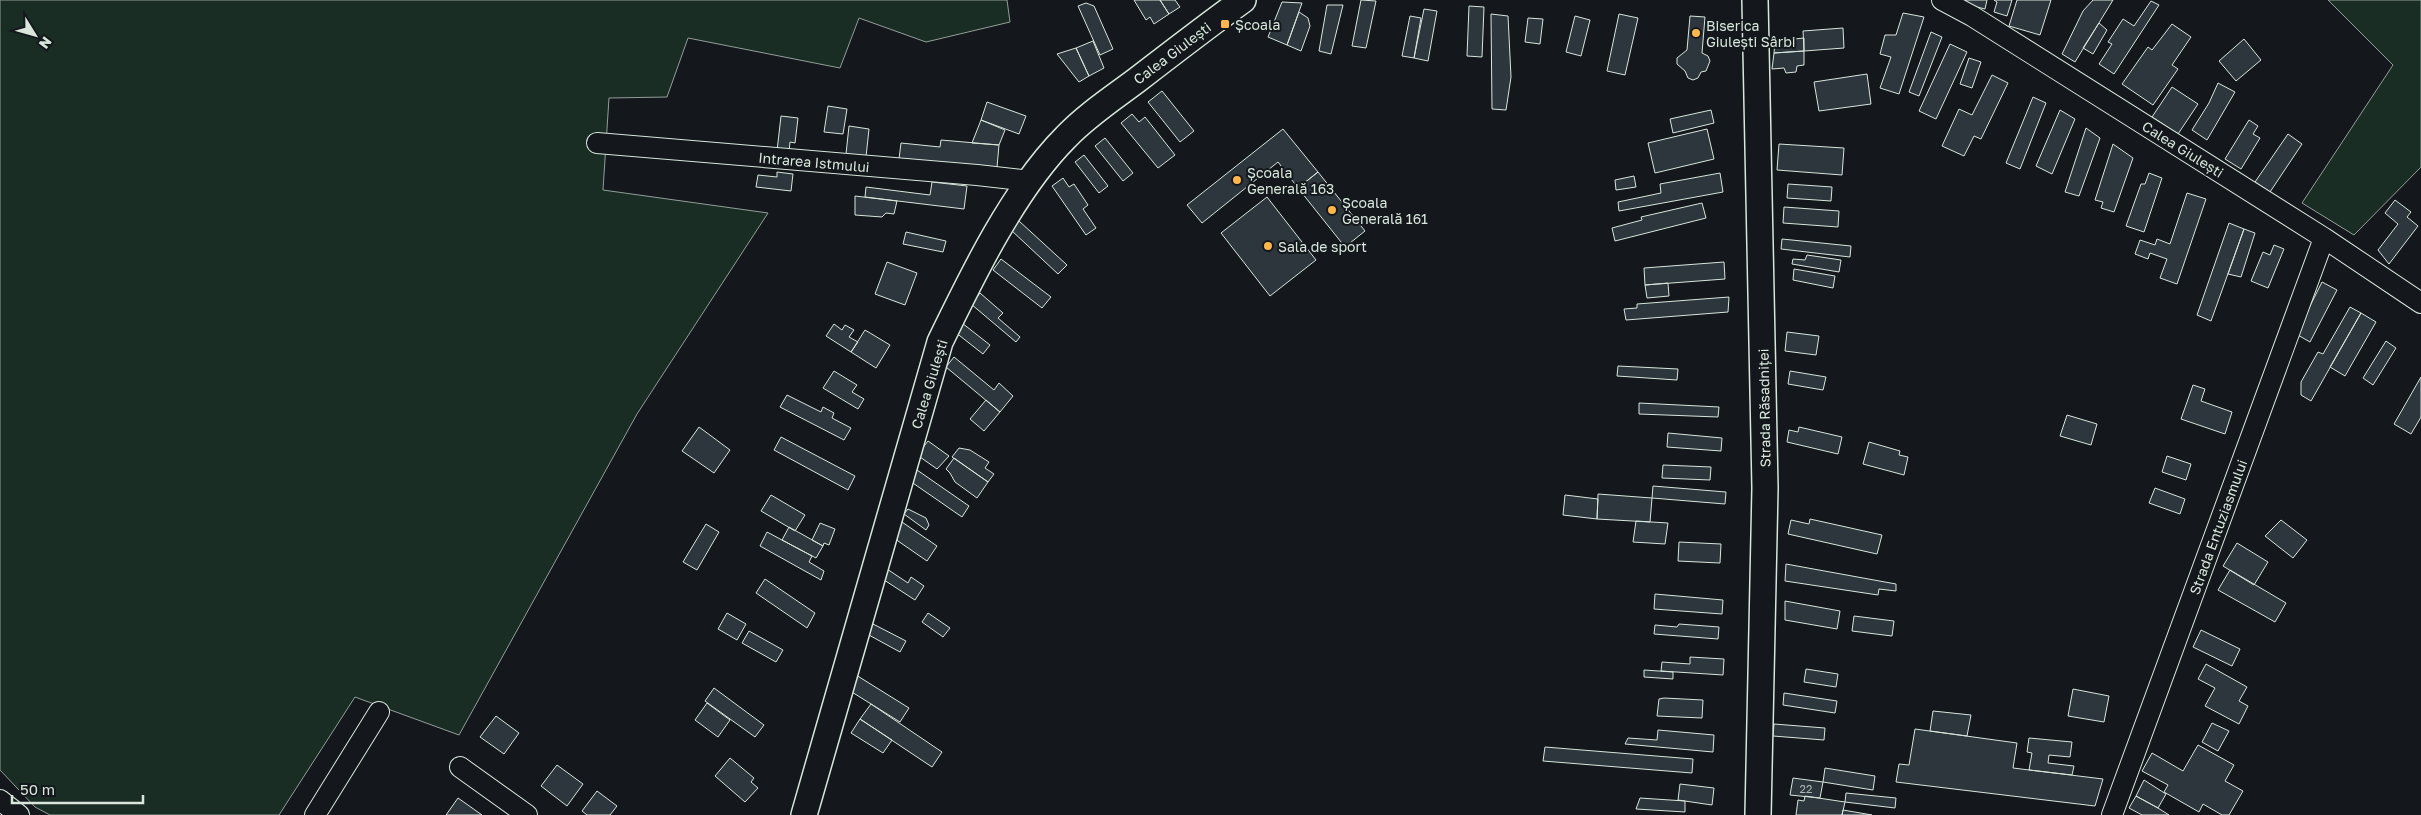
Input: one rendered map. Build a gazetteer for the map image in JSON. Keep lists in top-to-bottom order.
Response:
{
  "streets": {
    "main road": ["Calea Giulești", "Strada Răsadniței"],
    "street": ["Intrarea Istmului", "Strada Entuziasmului"]
  },
  "crossings": [
    ["Calea Giulești", "Intrarea Istmului"],
    ["Calea Giulești", "Strada Entuziasmului"]
  ],
  "places": {
    "transit": ["Școala"],
    "other": [
      "Biserica Giulești Sârbi",
      "Școala Generală 163",
      "Școala Generală 161",
      "Sala de sport"
    ]
  },
  "house_numbers": ["22"],
  "scale_bar": "50 m",
  "north": "bottom right"
}
